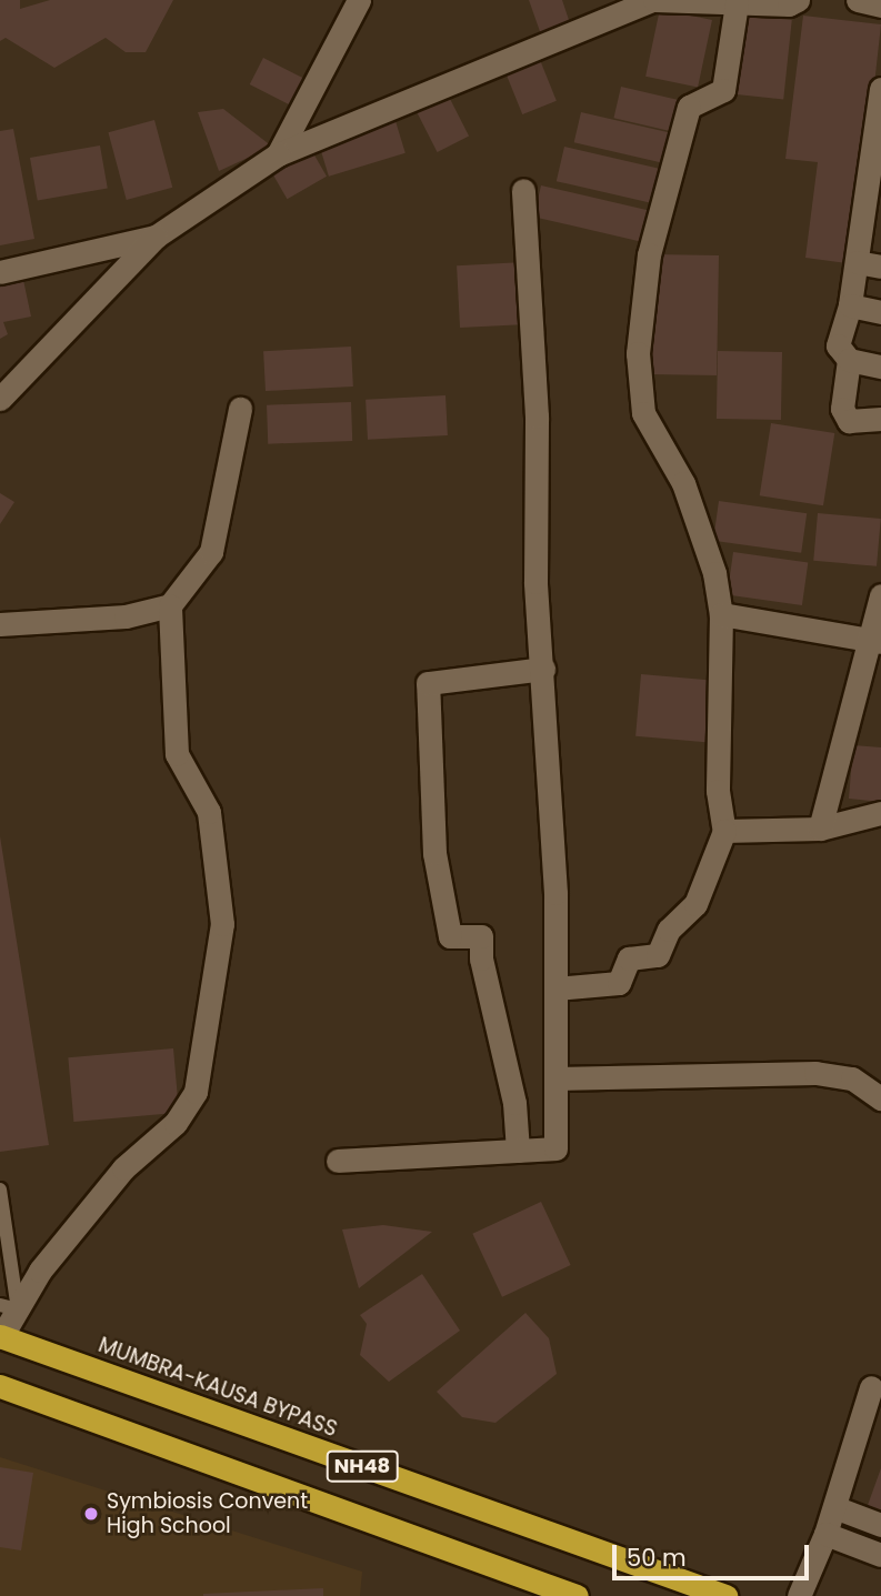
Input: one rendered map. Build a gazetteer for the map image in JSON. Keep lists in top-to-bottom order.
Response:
{
  "streets": {
    "highway": ["MUMBRA-KAUSA BYPASS", "NH48"]
  },
  "places": ["Symbiosis Convent High School"],
  "scale_bar": "50 m"
}
